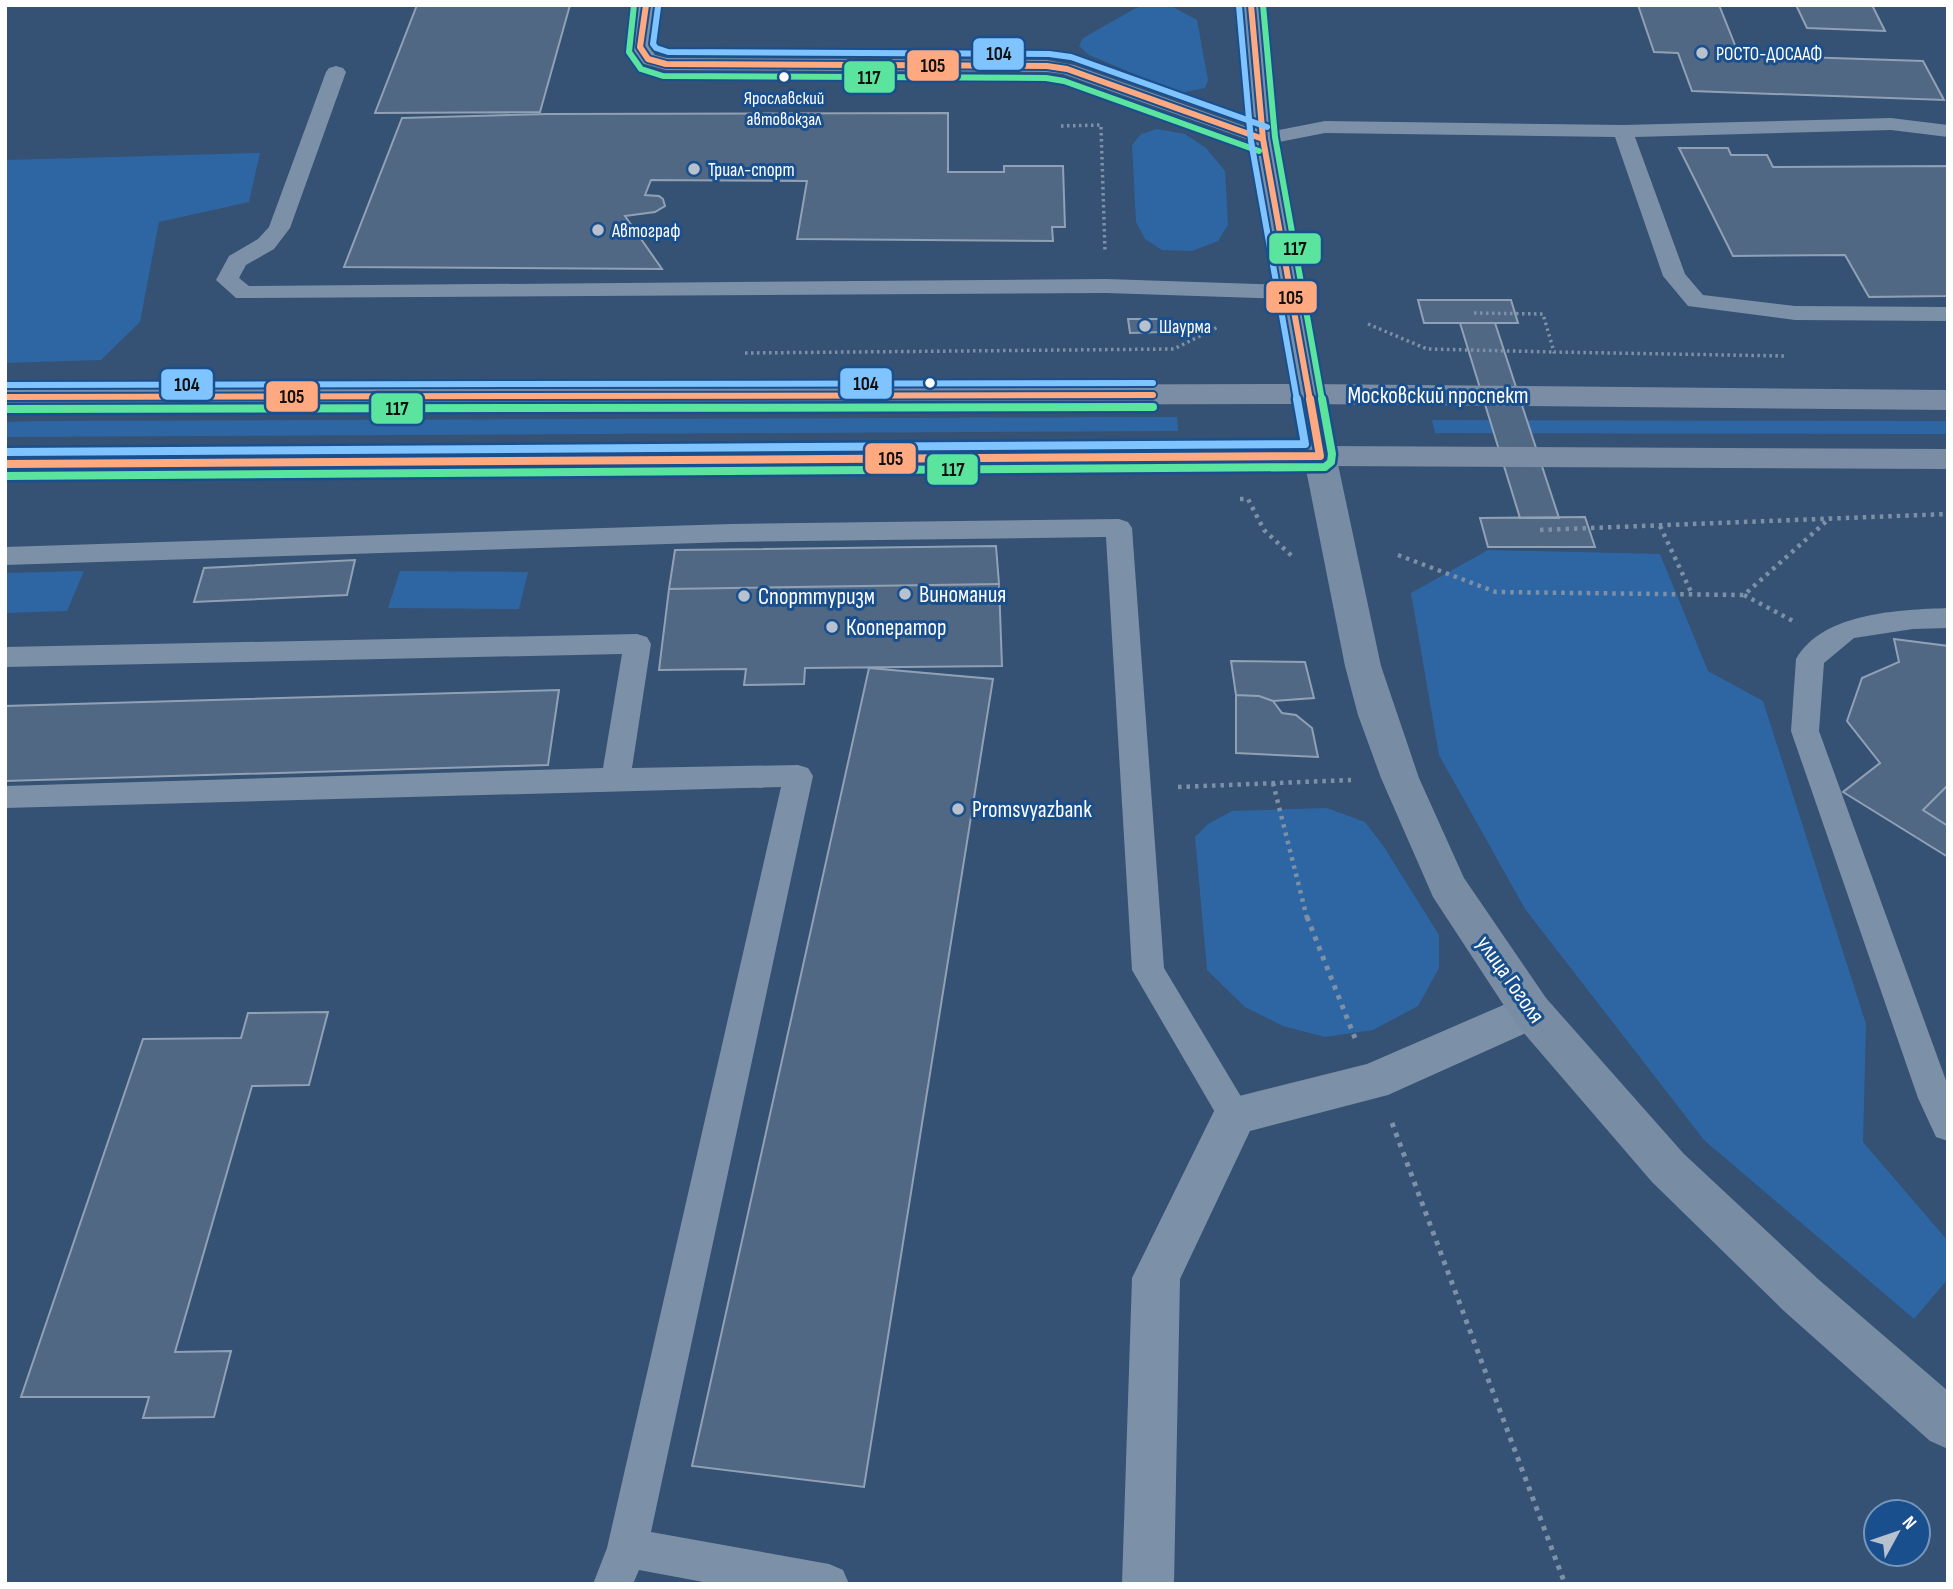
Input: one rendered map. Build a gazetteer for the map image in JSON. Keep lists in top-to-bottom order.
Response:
{
  "streets": {
    "main road": ["Московский проспект"],
    "street": ["улица Гоголя"]
  },
  "crossings": [
    ["Московский проспект", "улица Гоголя"]
  ],
  "places": [
    "РОСТО-ДОСААФ",
    "Ярославский автовокзал",
    "Триал-спорт",
    "Автограф",
    "Шаурма",
    "Виномания",
    "Спорттуризм",
    "Кооператор",
    "Promsvyazbank"
  ],
  "lines": ["transit line 105", "transit line 117", "transit line 104"],
  "north": "top right"
}
